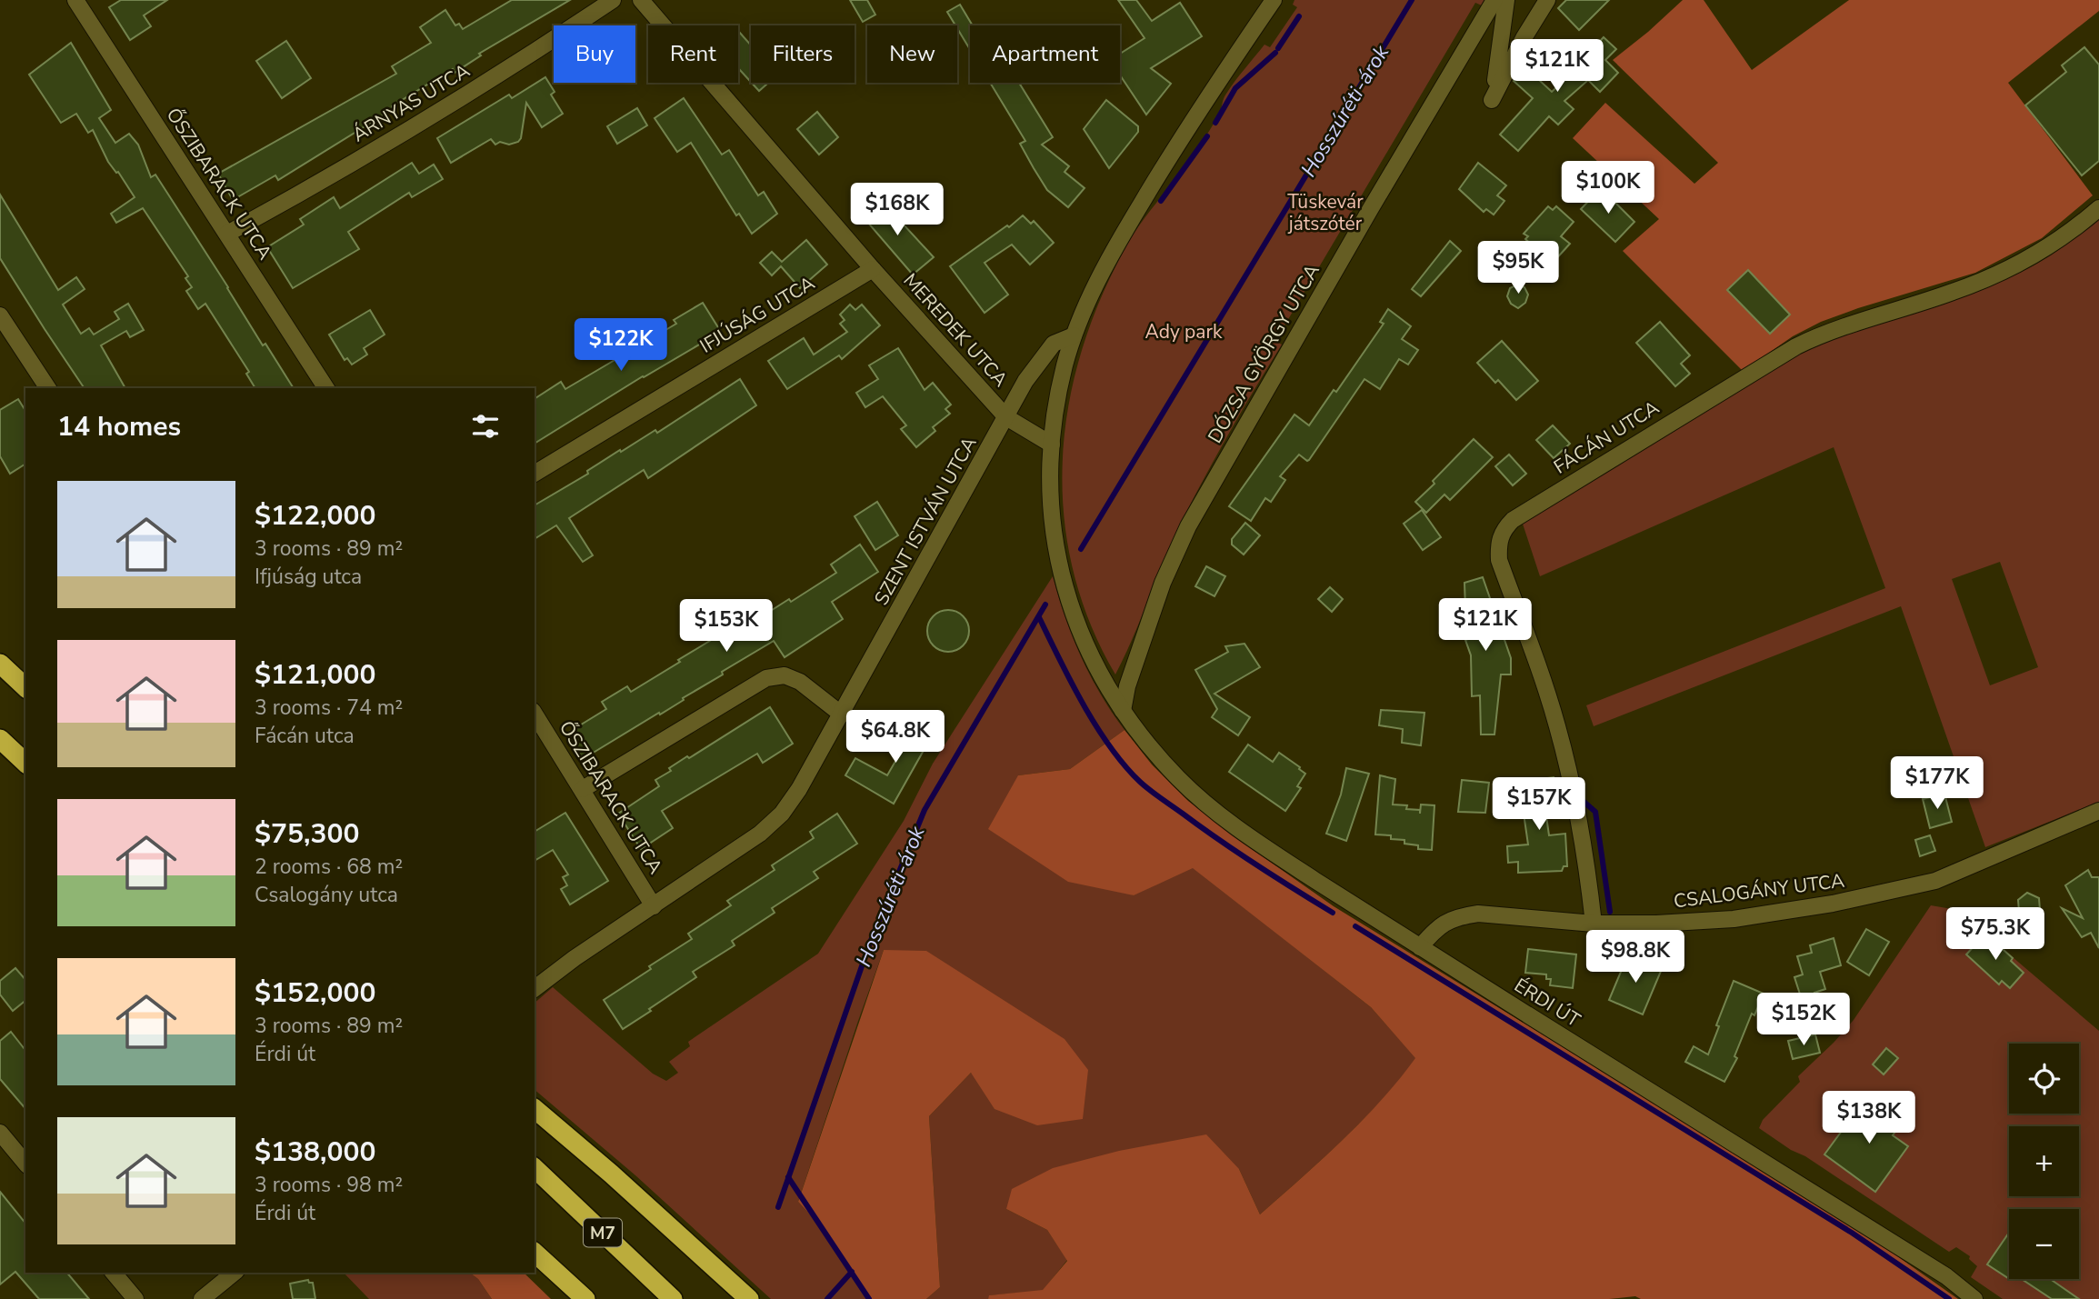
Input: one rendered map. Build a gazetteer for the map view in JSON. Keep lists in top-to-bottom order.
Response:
{
  "streets": {
    "highway": ["M7"],
    "street": [
      "ÁRNYAS UTCA",
      "ŐSZIBARACK UTCA",
      "IFJÚSÁG UTCA",
      "MEREDEK UTCA",
      "DÓZSA GYÖRGY UTCA",
      "FÁCÁN UTCA",
      "SZENT ISTVÁN UTCA",
      "CSALOGÁNY UTCA",
      "ÉRDI ÚT"
    ]
  },
  "crossings": [
    ["ÁRNYAS UTCA", "ŐSZIBARACK UTCA"],
    ["ŐSZIBARACK UTCA", "SZENT ISTVÁN UTCA"],
    ["IFJÚSÁG UTCA", "MEREDEK UTCA"],
    ["MEREDEK UTCA", "SZENT ISTVÁN UTCA"],
    ["MEREDEK UTCA", "ÉRDI ÚT"],
    ["DÓZSA GYÖRGY UTCA", "ÉRDI ÚT"],
    ["FÁCÁN UTCA", "CSALOGÁNY UTCA"],
    ["SZENT ISTVÁN UTCA", "ÉRDI ÚT"],
    ["CSALOGÁNY UTCA", "ÉRDI ÚT"]
  ],
  "water": ["Hosszúréti-árok"],
  "parks": ["Tüskevár játszótér", "Ady park"],
  "page": {
    "chip": [
      "Buy",
      "Rent",
      "Filters",
      "New",
      "Apartment"
    ],
    "price": [
      "$121K",
      "$100K",
      "$168K",
      "$95K",
      "$122K",
      "$121K",
      "$153K",
      "$64.8K",
      "$177K",
      "$157K",
      "$75.3K",
      "$98.8K",
      "$152K",
      "$138K"
    ],
    "heading": "14 homes",
    "list": [
      {
        "name": "$122,000",
        "note": "3 rooms · 89 m² · Ifjúság utca"
      },
      {
        "name": "$121,000",
        "note": "3 rooms · 74 m² · Fácán utca"
      },
      {
        "name": "$75,300",
        "note": "2 rooms · 68 m² · Csalogány utca"
      },
      {
        "name": "$152,000",
        "note": "3 rooms · 89 m² · Érdi út"
      },
      {
        "name": "$138,000",
        "note": "3 rooms · 98 m² · Érdi út"
      }
    ],
    "map_buttons": ["+", "−"]
  }
}
